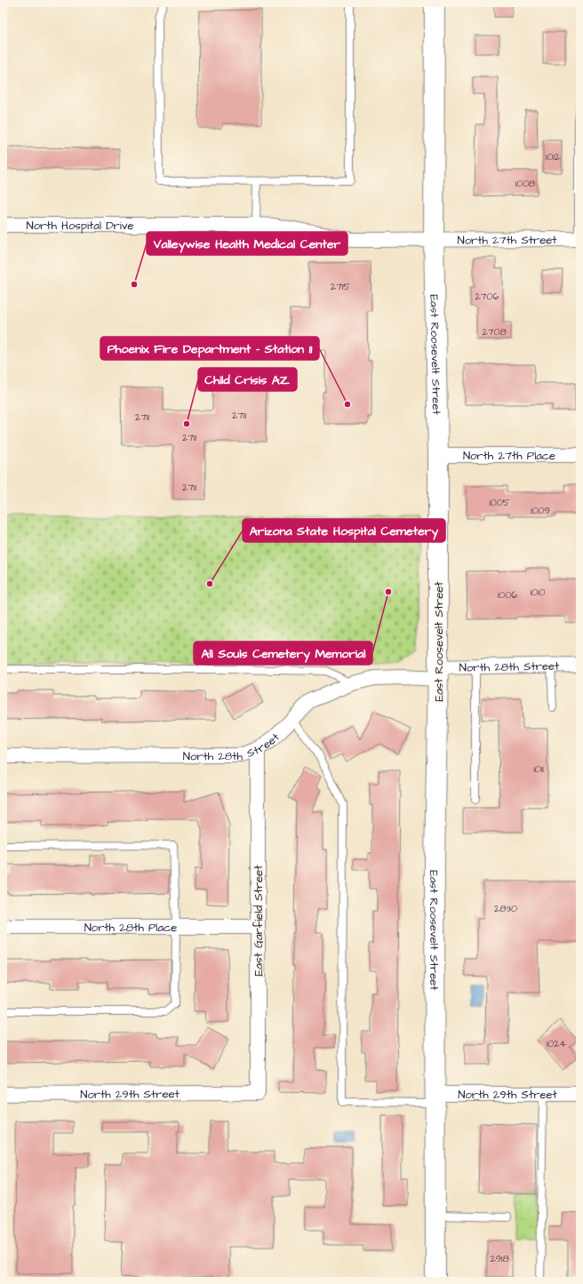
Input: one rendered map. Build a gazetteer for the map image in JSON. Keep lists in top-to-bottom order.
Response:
{
  "streets": {
    "street": [
      "North Hospital Drive",
      "North 27th Street",
      "East Roosevelt Street",
      "North 27th Place",
      "North 28th Street",
      "East Garfield Street",
      "North 28th Place",
      "North 29th Street"
    ]
  },
  "crossings": [
    ["North Hospital Drive", "North 27th Street"],
    ["North Hospital Drive", "East Roosevelt Street"],
    ["North 27th Street", "East Roosevelt Street"],
    ["East Roosevelt Street", "North 27th Place"],
    ["East Roosevelt Street", "North 28th Street"],
    ["East Roosevelt Street", "North 29th Street"],
    ["North 28th Street", "East Garfield Street"],
    ["East Garfield Street", "North 28th Place"],
    ["East Garfield Street", "North 29th Street"]
  ],
  "places": [
    "Valleywise Health Medical Center",
    "Phoenix Fire Department - Station 11",
    "Child Crisis AZ",
    "Arizona State Hospital Cemetery",
    "All Souls Cemetery Memorial"
  ],
  "house_numbers": [
    "1012",
    "1008",
    "2715",
    "2706",
    "2708",
    "2711",
    "2711",
    "2711",
    "2711",
    "1005",
    "1009",
    "1010",
    "1006",
    "1011",
    "2830",
    "1024",
    "2918"
  ]
}
